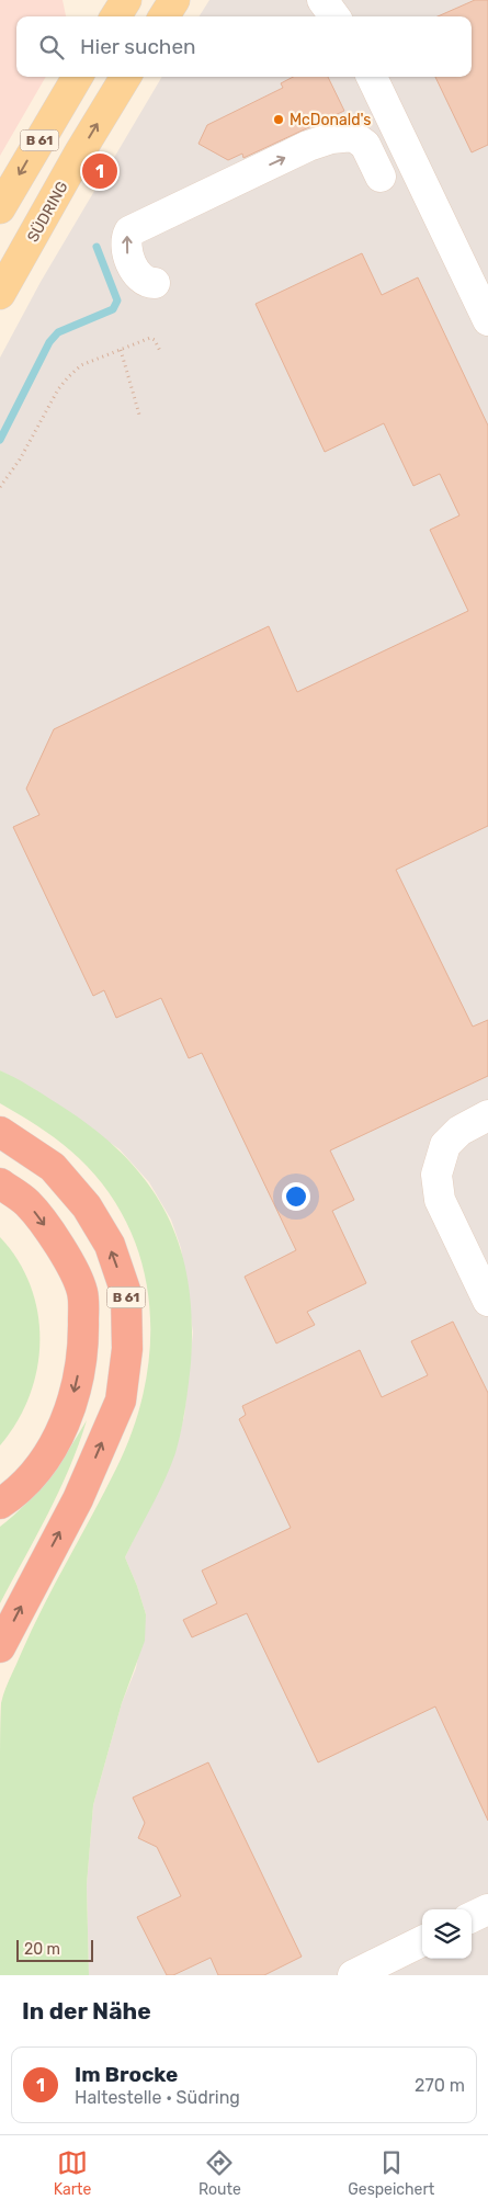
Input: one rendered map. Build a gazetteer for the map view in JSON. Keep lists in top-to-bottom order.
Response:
{
  "streets": {
    "highway": ["B 61"],
    "main road": ["SÜDRING"]
  },
  "places": ["McDonald's"],
  "scale_bar": "20 m",
  "page": {
    "search": "Hier suchen",
    "pins": "1",
    "scale": "20 m",
    "heading": "In der Nähe",
    "list": [
      {
        "mark": "1",
        "name": "Im Brocke",
        "note": "Haltestelle · Südring",
        "value": "270 m"
      }
    ],
    "nav": ["Karte", "Route", "Gespeichert"]
  }
}
